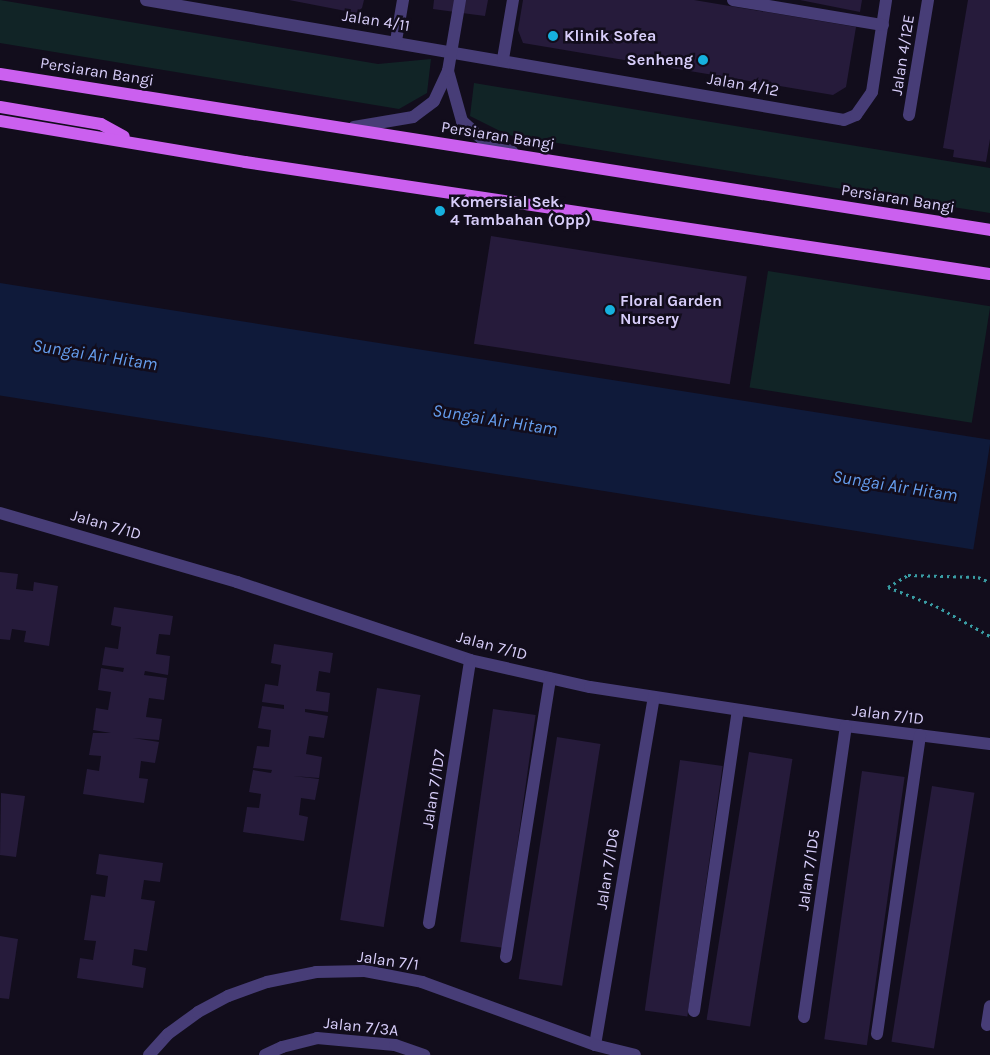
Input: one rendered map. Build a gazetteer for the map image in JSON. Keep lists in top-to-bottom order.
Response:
{
  "streets": {
    "main road": ["Persiaran Bangi"],
    "street": [
      "Jalan 4/11",
      "Jalan 4/12E",
      "Jalan 4/12",
      "Jalan 7/1D",
      "Jalan 7/1D7",
      "Jalan 7/1D6",
      "Jalan 7/1D5",
      "Jalan 7/1",
      "Jalan 7/3A"
    ]
  },
  "crossings": [
    ["Jalan 4/11", "Jalan 4/12"],
    ["Jalan 7/1D", "Jalan 7/1D7"],
    ["Jalan 7/1D", "Jalan 7/1D6"],
    ["Jalan 7/1D", "Jalan 7/1D5"],
    ["Jalan 7/1D6", "Jalan 7/1"]
  ],
  "water": ["Sungai Air Hitam"],
  "places": [
    "Klinik Sofea",
    "Senheng",
    "Komersial Sek. 4 Tambahan (Opp)",
    "Floral Garden Nursery"
  ]
}
